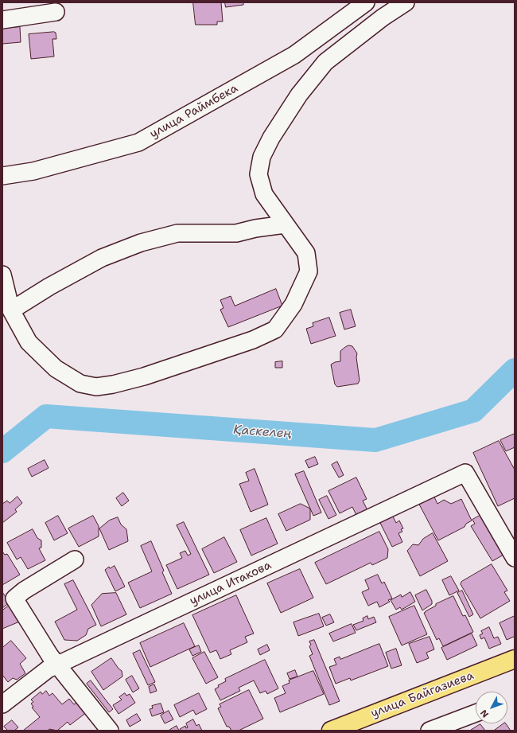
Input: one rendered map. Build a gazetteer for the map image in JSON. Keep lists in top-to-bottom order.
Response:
{
  "streets": {
    "main road": ["улица Байгазиева"],
    "street": ["улица Раймбека", "улица Итакова"]
  },
  "water": ["Қаскелең"],
  "north": "bottom left"
}
